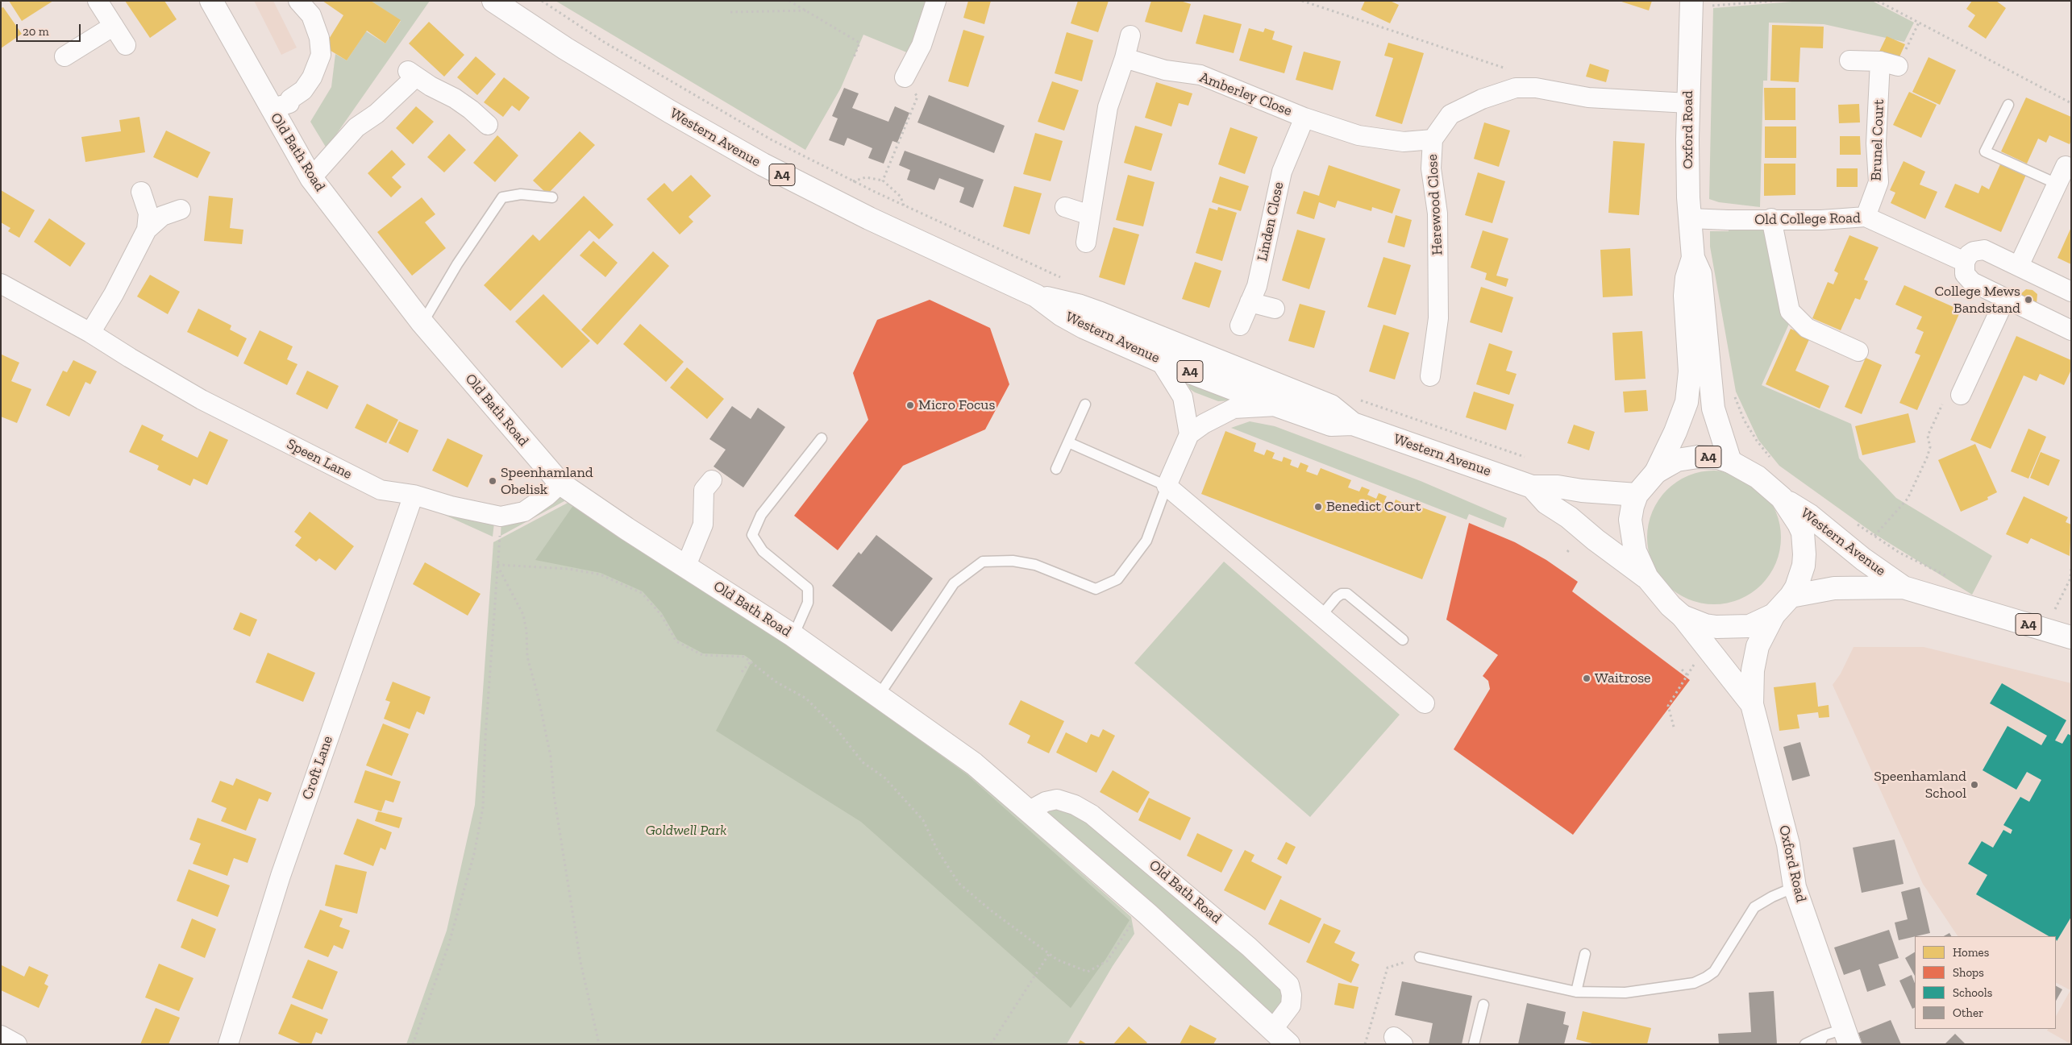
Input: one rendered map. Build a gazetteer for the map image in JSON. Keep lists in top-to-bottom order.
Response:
{
  "streets": {
    "main road": [
      "Oxford Road",
      "Western Avenue",
      "Old Bath Road",
      "A4"
    ],
    "street": [
      "Amberley Close",
      "Brunel Court",
      "Herewood Close",
      "Old College Road",
      "Linden Close",
      "Speen Lane",
      "Croft Lane"
    ]
  },
  "crossings": [
    ["Amberley Close", "Herewood Close"],
    ["Amberley Close", "Linden Close"],
    ["Oxford Road", "A4"],
    ["Oxford Road", "Herewood Close"],
    ["Oxford Road", "Old College Road"],
    ["Western Avenue", "A4"],
    ["Brunel Court", "Old College Road"],
    ["Old Bath Road", "Speen Lane"],
    ["Speen Lane", "Croft Lane"]
  ],
  "parks": ["Goldwell Park"],
  "places": [
    "College Mews Bandstand",
    "Micro Focus",
    "Speenhamland Obelisk",
    "Benedict Court",
    "Waitrose",
    "Speenhamland School"
  ],
  "legend": [
    "Homes",
    "Shops",
    "Schools",
    "Other"
  ],
  "scale_bar": "20 m"
}
